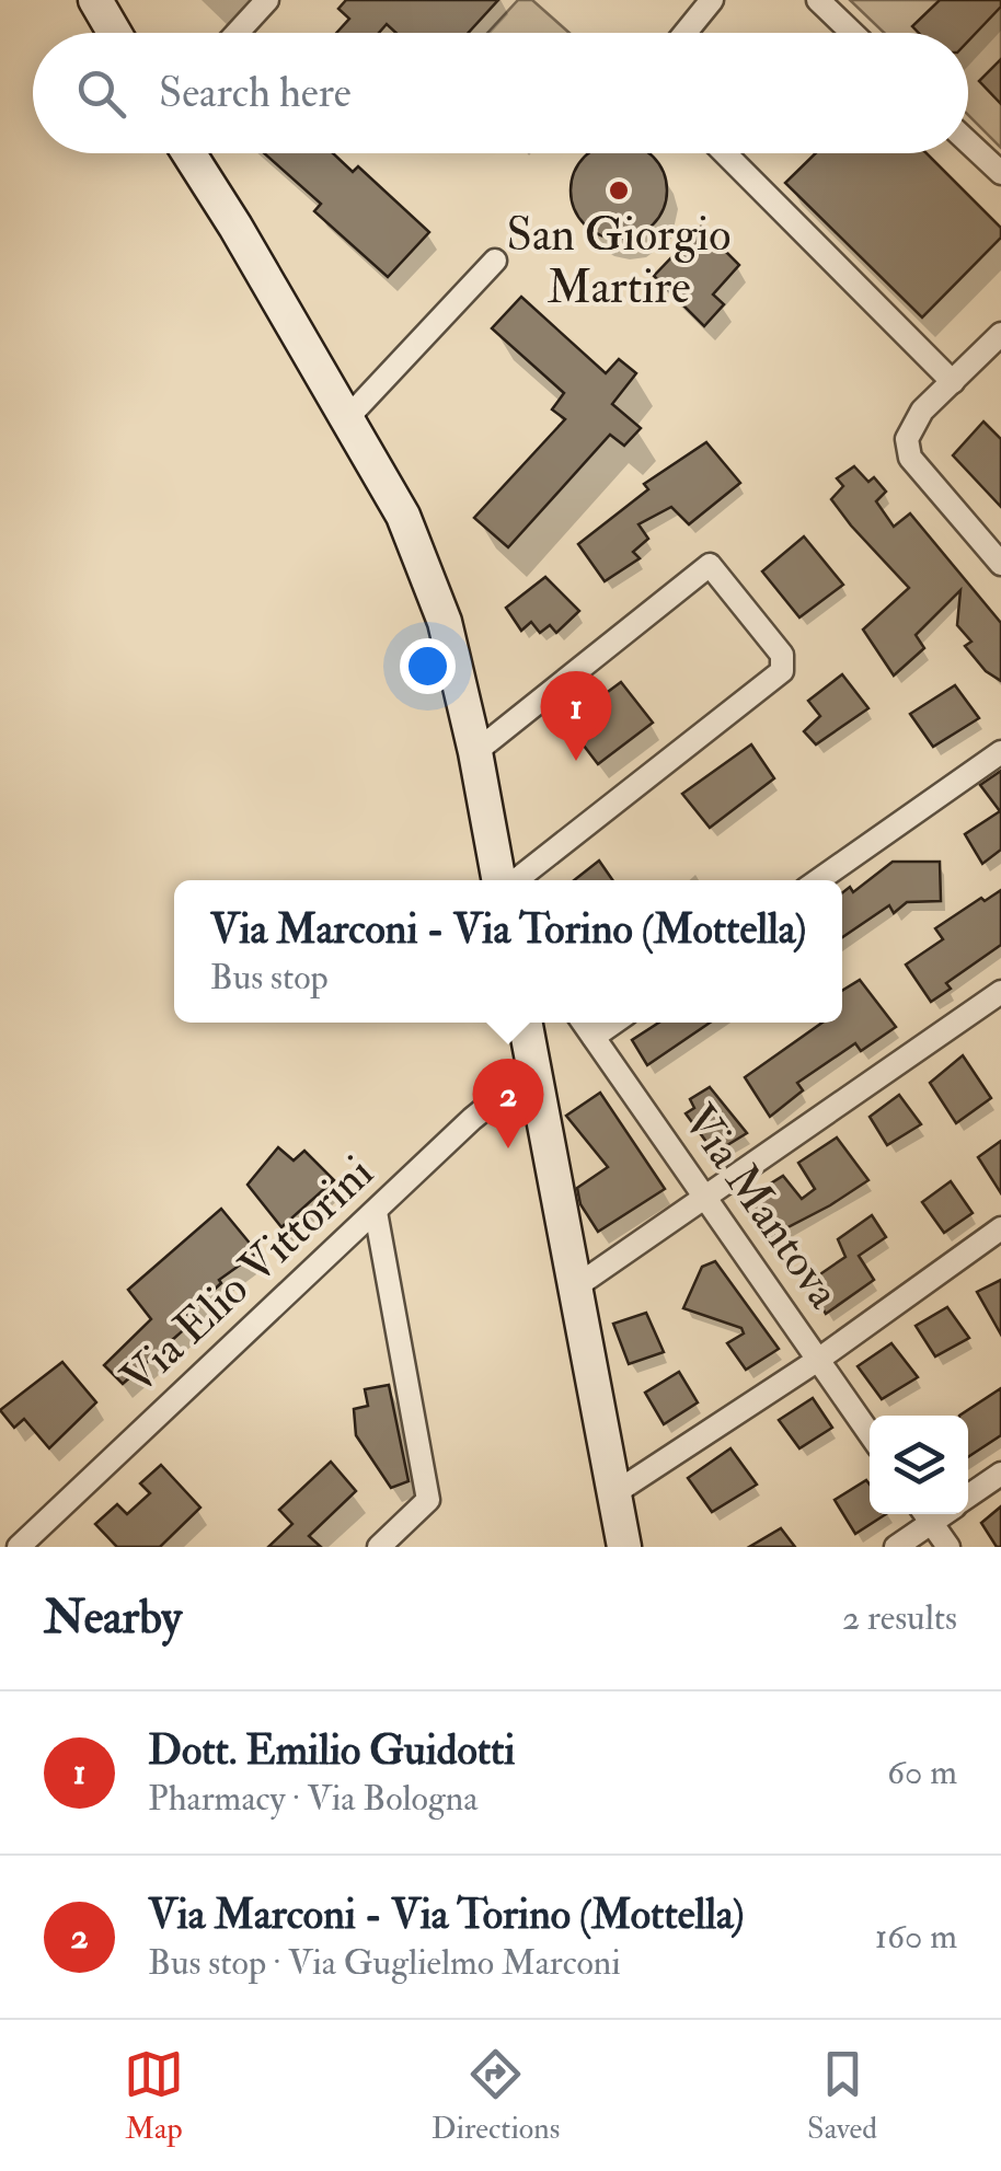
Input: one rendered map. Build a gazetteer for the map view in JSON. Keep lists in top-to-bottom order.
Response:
{
  "streets": {
    "street": ["Via Mantova", "Via Elio Vittorini"]
  },
  "places": ["San Giorgio Martire"],
  "page": {
    "search": "Search here",
    "pins": ["1", "2"],
    "popup": ["Via Marconi - Via Torino (Mottella)", "Bus stop"],
    "heading": ["Nearby", "2 results"],
    "list": [
      {
        "mark": "1",
        "name": "Dott. Emilio Guidotti",
        "note": "Pharmacy · Via Bologna",
        "value": "60 m"
      },
      {
        "mark": "2",
        "name": "Via Marconi - Via Torino (Mottella)",
        "note": "Bus stop · Via Guglielmo Marconi",
        "value": "160 m"
      }
    ],
    "nav": ["Map", "Directions", "Saved"]
  }
}
